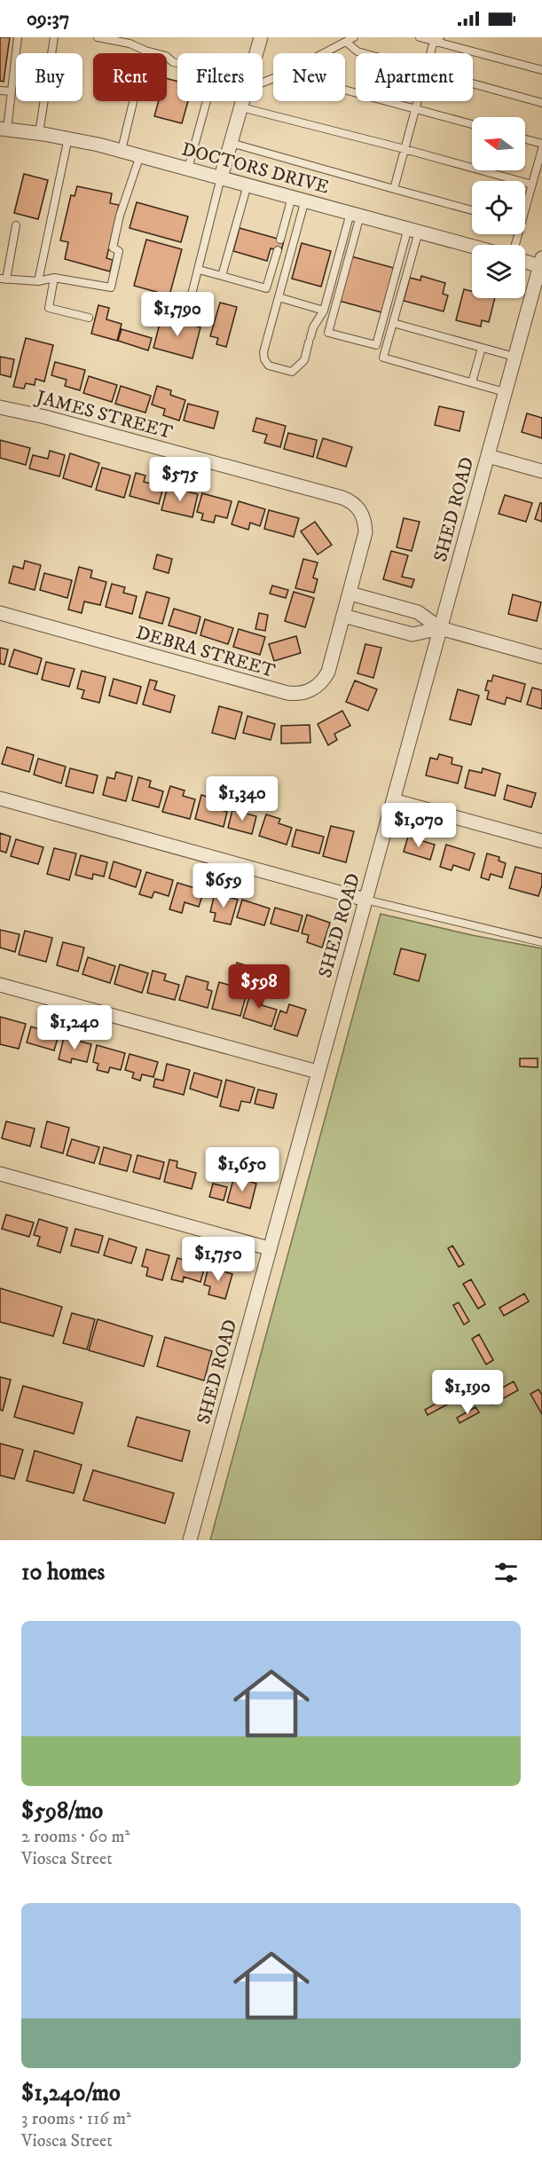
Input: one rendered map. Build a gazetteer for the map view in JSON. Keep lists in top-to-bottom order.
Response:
{
  "streets": {
    "street": [
      "DOCTORS DRIVE",
      "JAMES STREET",
      "SHED ROAD",
      "DEBRA STREET"
    ]
  },
  "crossings": [
    ["JAMES STREET", "DEBRA STREET"]
  ],
  "north": "left",
  "page": {
    "status": "09:37",
    "chip": [
      "Buy",
      "Rent",
      "Filters",
      "New",
      "Apartment"
    ],
    "price": [
      "$1,790",
      "$575",
      "$1,340",
      "$1,070",
      "$659",
      "$598",
      "$1,240",
      "$1,650",
      "$1,750",
      "$1,190"
    ],
    "heading": "10 homes",
    "list": [
      {
        "name": "$598/mo",
        "note": "2 rooms · 60 m² · Viosca Street"
      },
      {
        "name": "$1,240/mo",
        "note": "3 rooms · 116 m² · Viosca Street"
      }
    ]
  }
}
